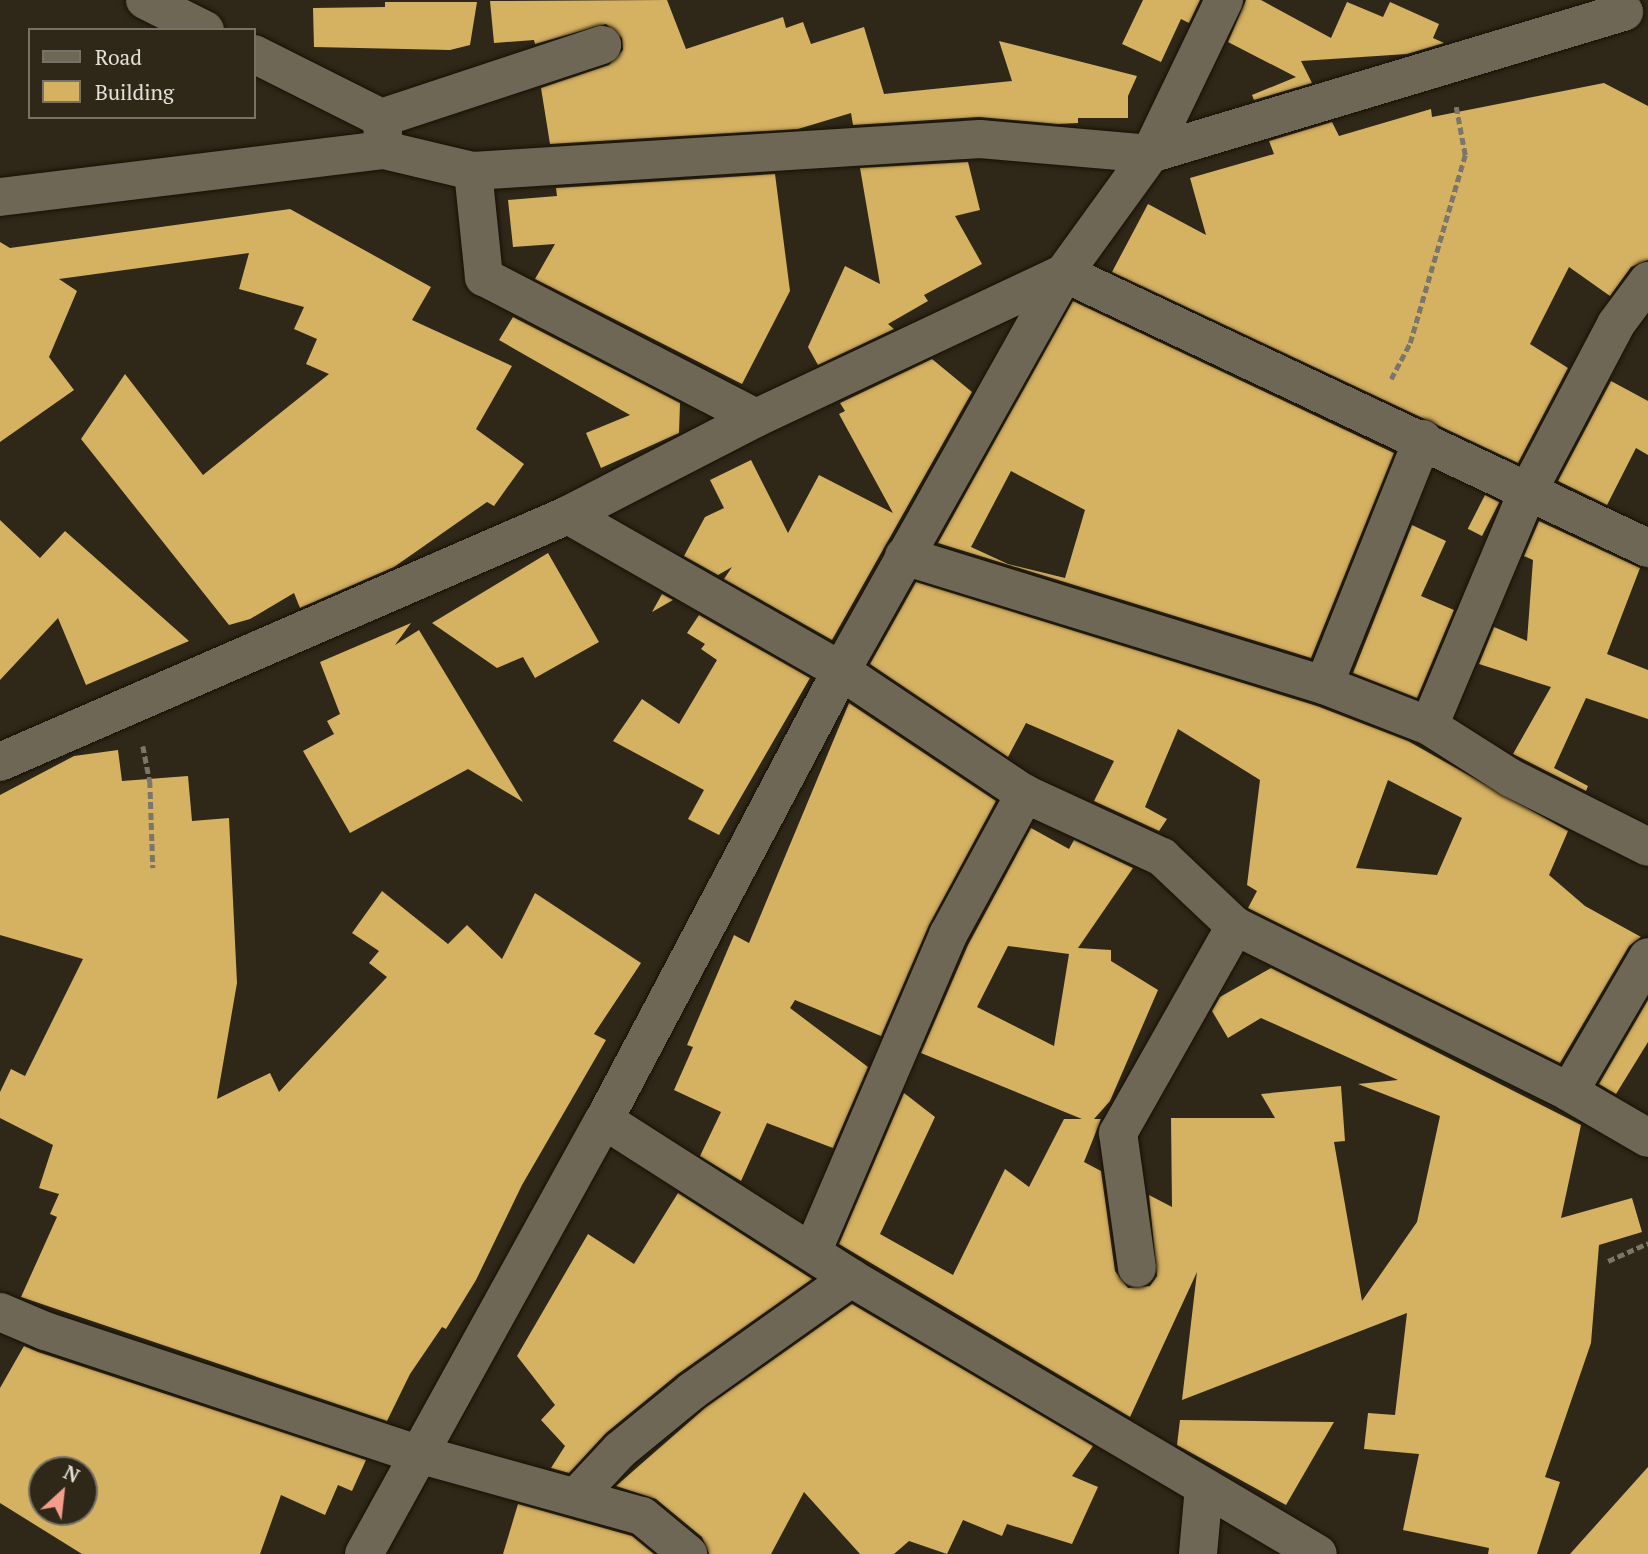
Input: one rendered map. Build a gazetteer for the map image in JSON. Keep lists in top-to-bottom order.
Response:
{
  "legend": ["Road", "Building"],
  "north": "top right"
}
